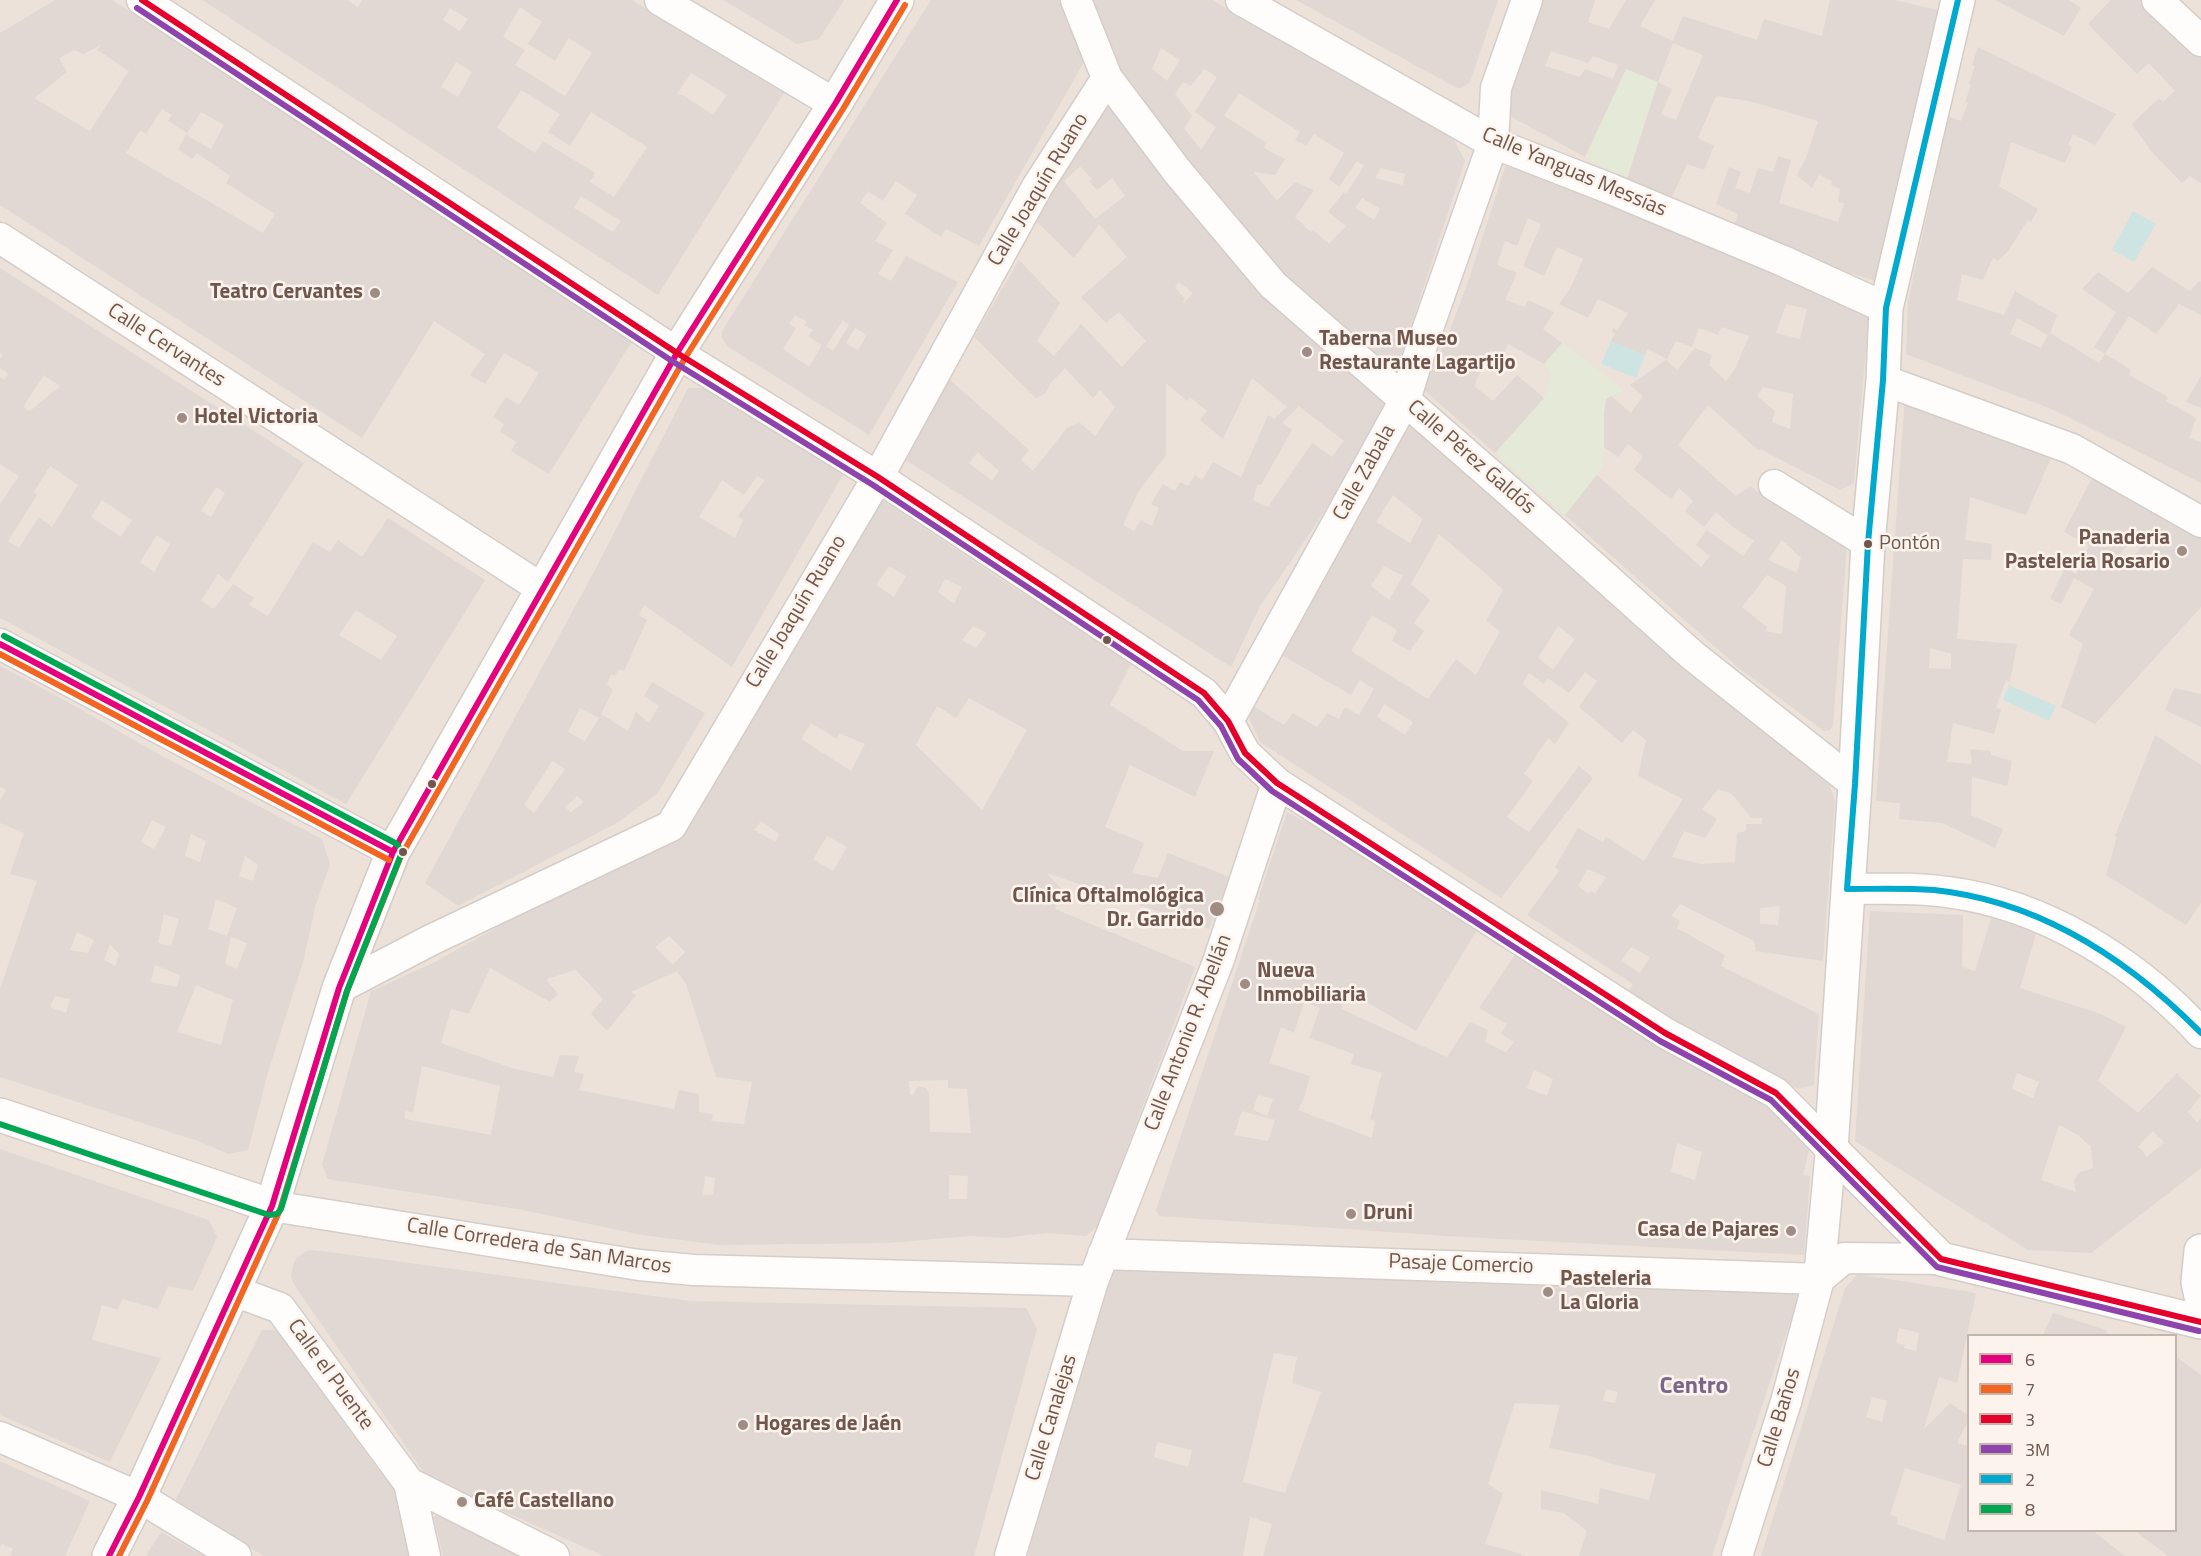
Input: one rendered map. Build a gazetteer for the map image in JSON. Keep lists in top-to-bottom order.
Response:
{
  "streets": {
    "street": [
      "Calle Yanguas Messías",
      "Calle Joaquín Ruano",
      "Calle Cervantes",
      "Calle Pérez Galdós",
      "Calle Zabala",
      "Calle Antonio R. Abellán",
      "Calle Corredera de San Marcos",
      "Pasaje Comercio",
      "Calle el Puente",
      "Calle Canalejas",
      "Calle Baños"
    ]
  },
  "crossings": [
    ["Calle Yanguas Messías", "Calle Zabala"],
    ["Calle Joaquín Ruano", "Calle Pérez Galdós"],
    ["Calle Pérez Galdós", "Calle Zabala"],
    ["Calle Antonio R. Abellán", "Calle Corredera de San Marcos"],
    ["Calle Antonio R. Abellán", "Pasaje Comercio"],
    ["Calle Antonio R. Abellán", "Calle Canalejas"],
    ["Calle Corredera de San Marcos", "Pasaje Comercio"],
    ["Calle Corredera de San Marcos", "Calle Canalejas"],
    ["Pasaje Comercio", "Calle Canalejas"],
    ["Pasaje Comercio", "Calle Baños"]
  ],
  "districts": ["Centro"],
  "places": [
    "Teatro Cervantes",
    "Taberna Museo Restaurante Lagartijo",
    "Hotel Victoria",
    "Pontón",
    "Panaderia Pasteleria Rosario",
    "Clínica Oftalmológica Dr. Garrido",
    "Nueva Inmobiliaria",
    "Druni",
    "Casa de Pajares",
    "Pasteleria La Gloria",
    "Hogares de Jaén",
    "Café Castellano"
  ],
  "lines": [
    "transit line 6",
    "transit line 3",
    "transit line 2",
    "transit line 7",
    "transit line 3M",
    "transit line 8"
  ],
  "legend": [
    "6",
    "7",
    "3",
    "3M",
    "2",
    "8"
  ]
}
